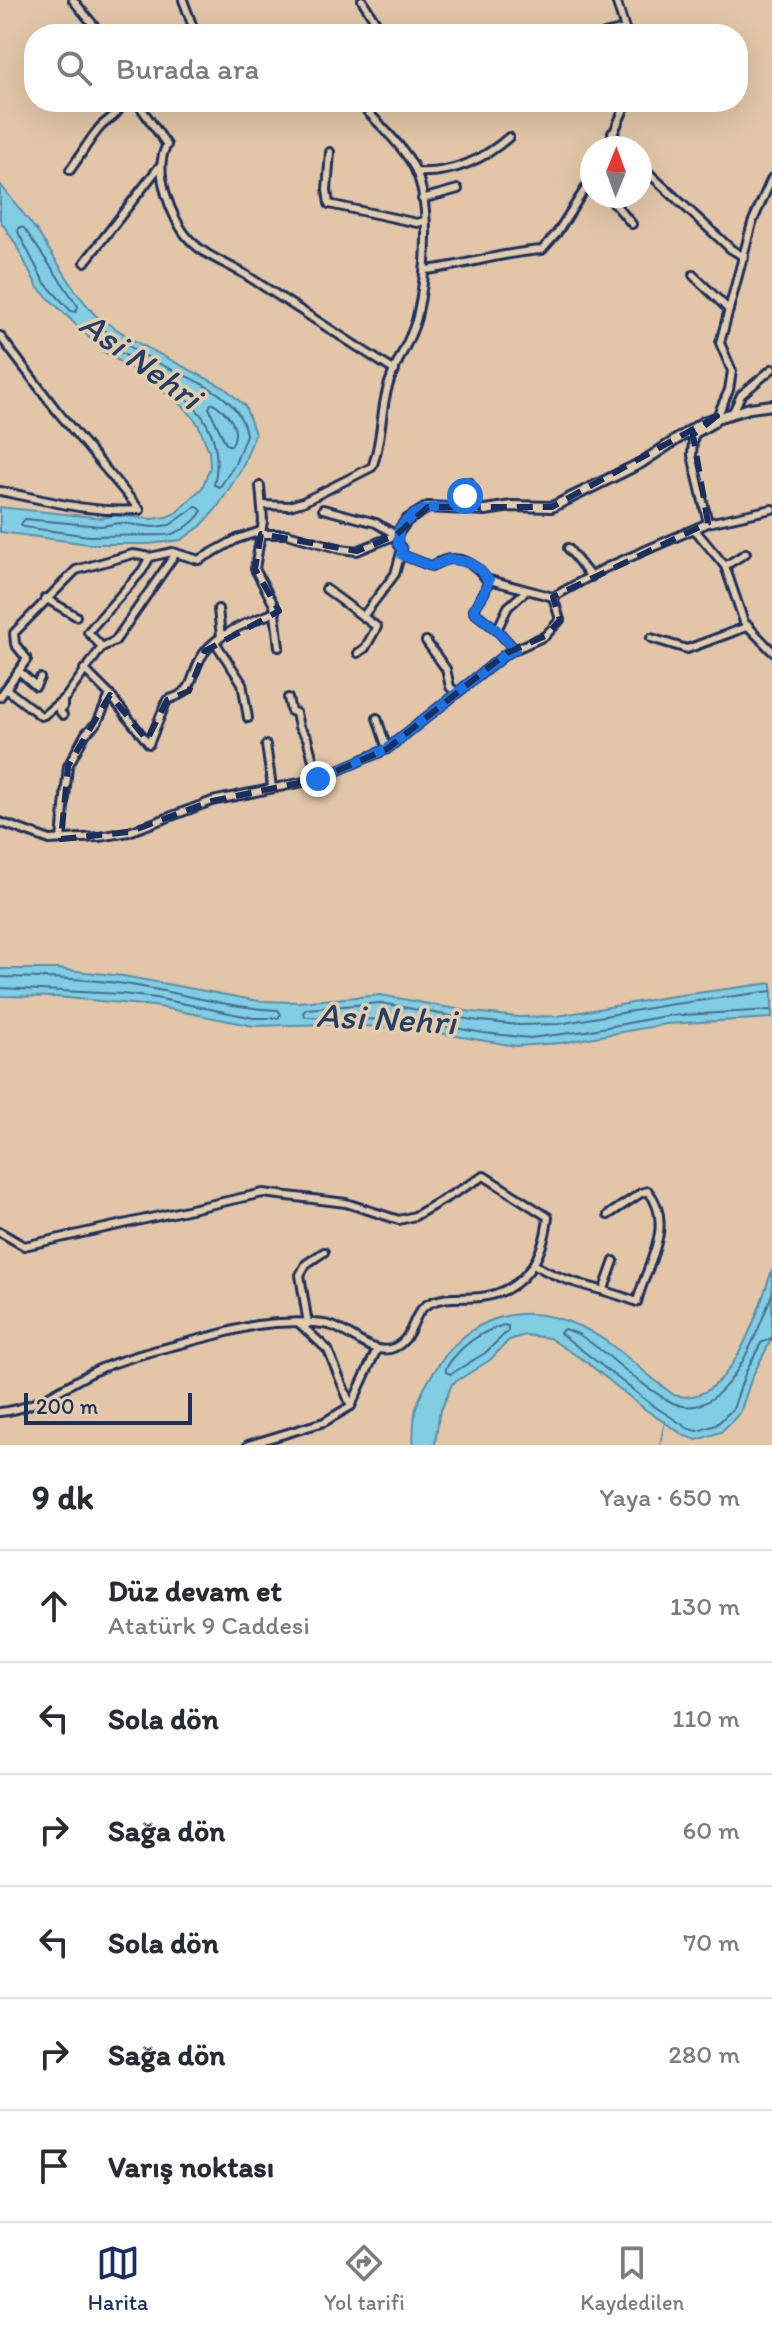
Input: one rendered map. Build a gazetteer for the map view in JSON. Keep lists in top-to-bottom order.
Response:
{
  "water": ["Asi Nehri"],
  "scale_bar": "200 m",
  "north": "top",
  "page": {
    "search": "Burada ara",
    "scale": "200 m",
    "heading": ["9 dk", "Yaya · 650 m"],
    "list": [
      ["Düz devam et", "Atatürk 9 Caddesi", "130 m"],
      ["Sola dön", "110 m"],
      ["Sağa dön", "60 m"],
      ["Sola dön", "70 m"],
      ["Sağa dön", "280 m"],
      "Varış noktası"
    ],
    "nav": ["Harita", "Yol tarifi", "Kaydedilen"]
  }
}
